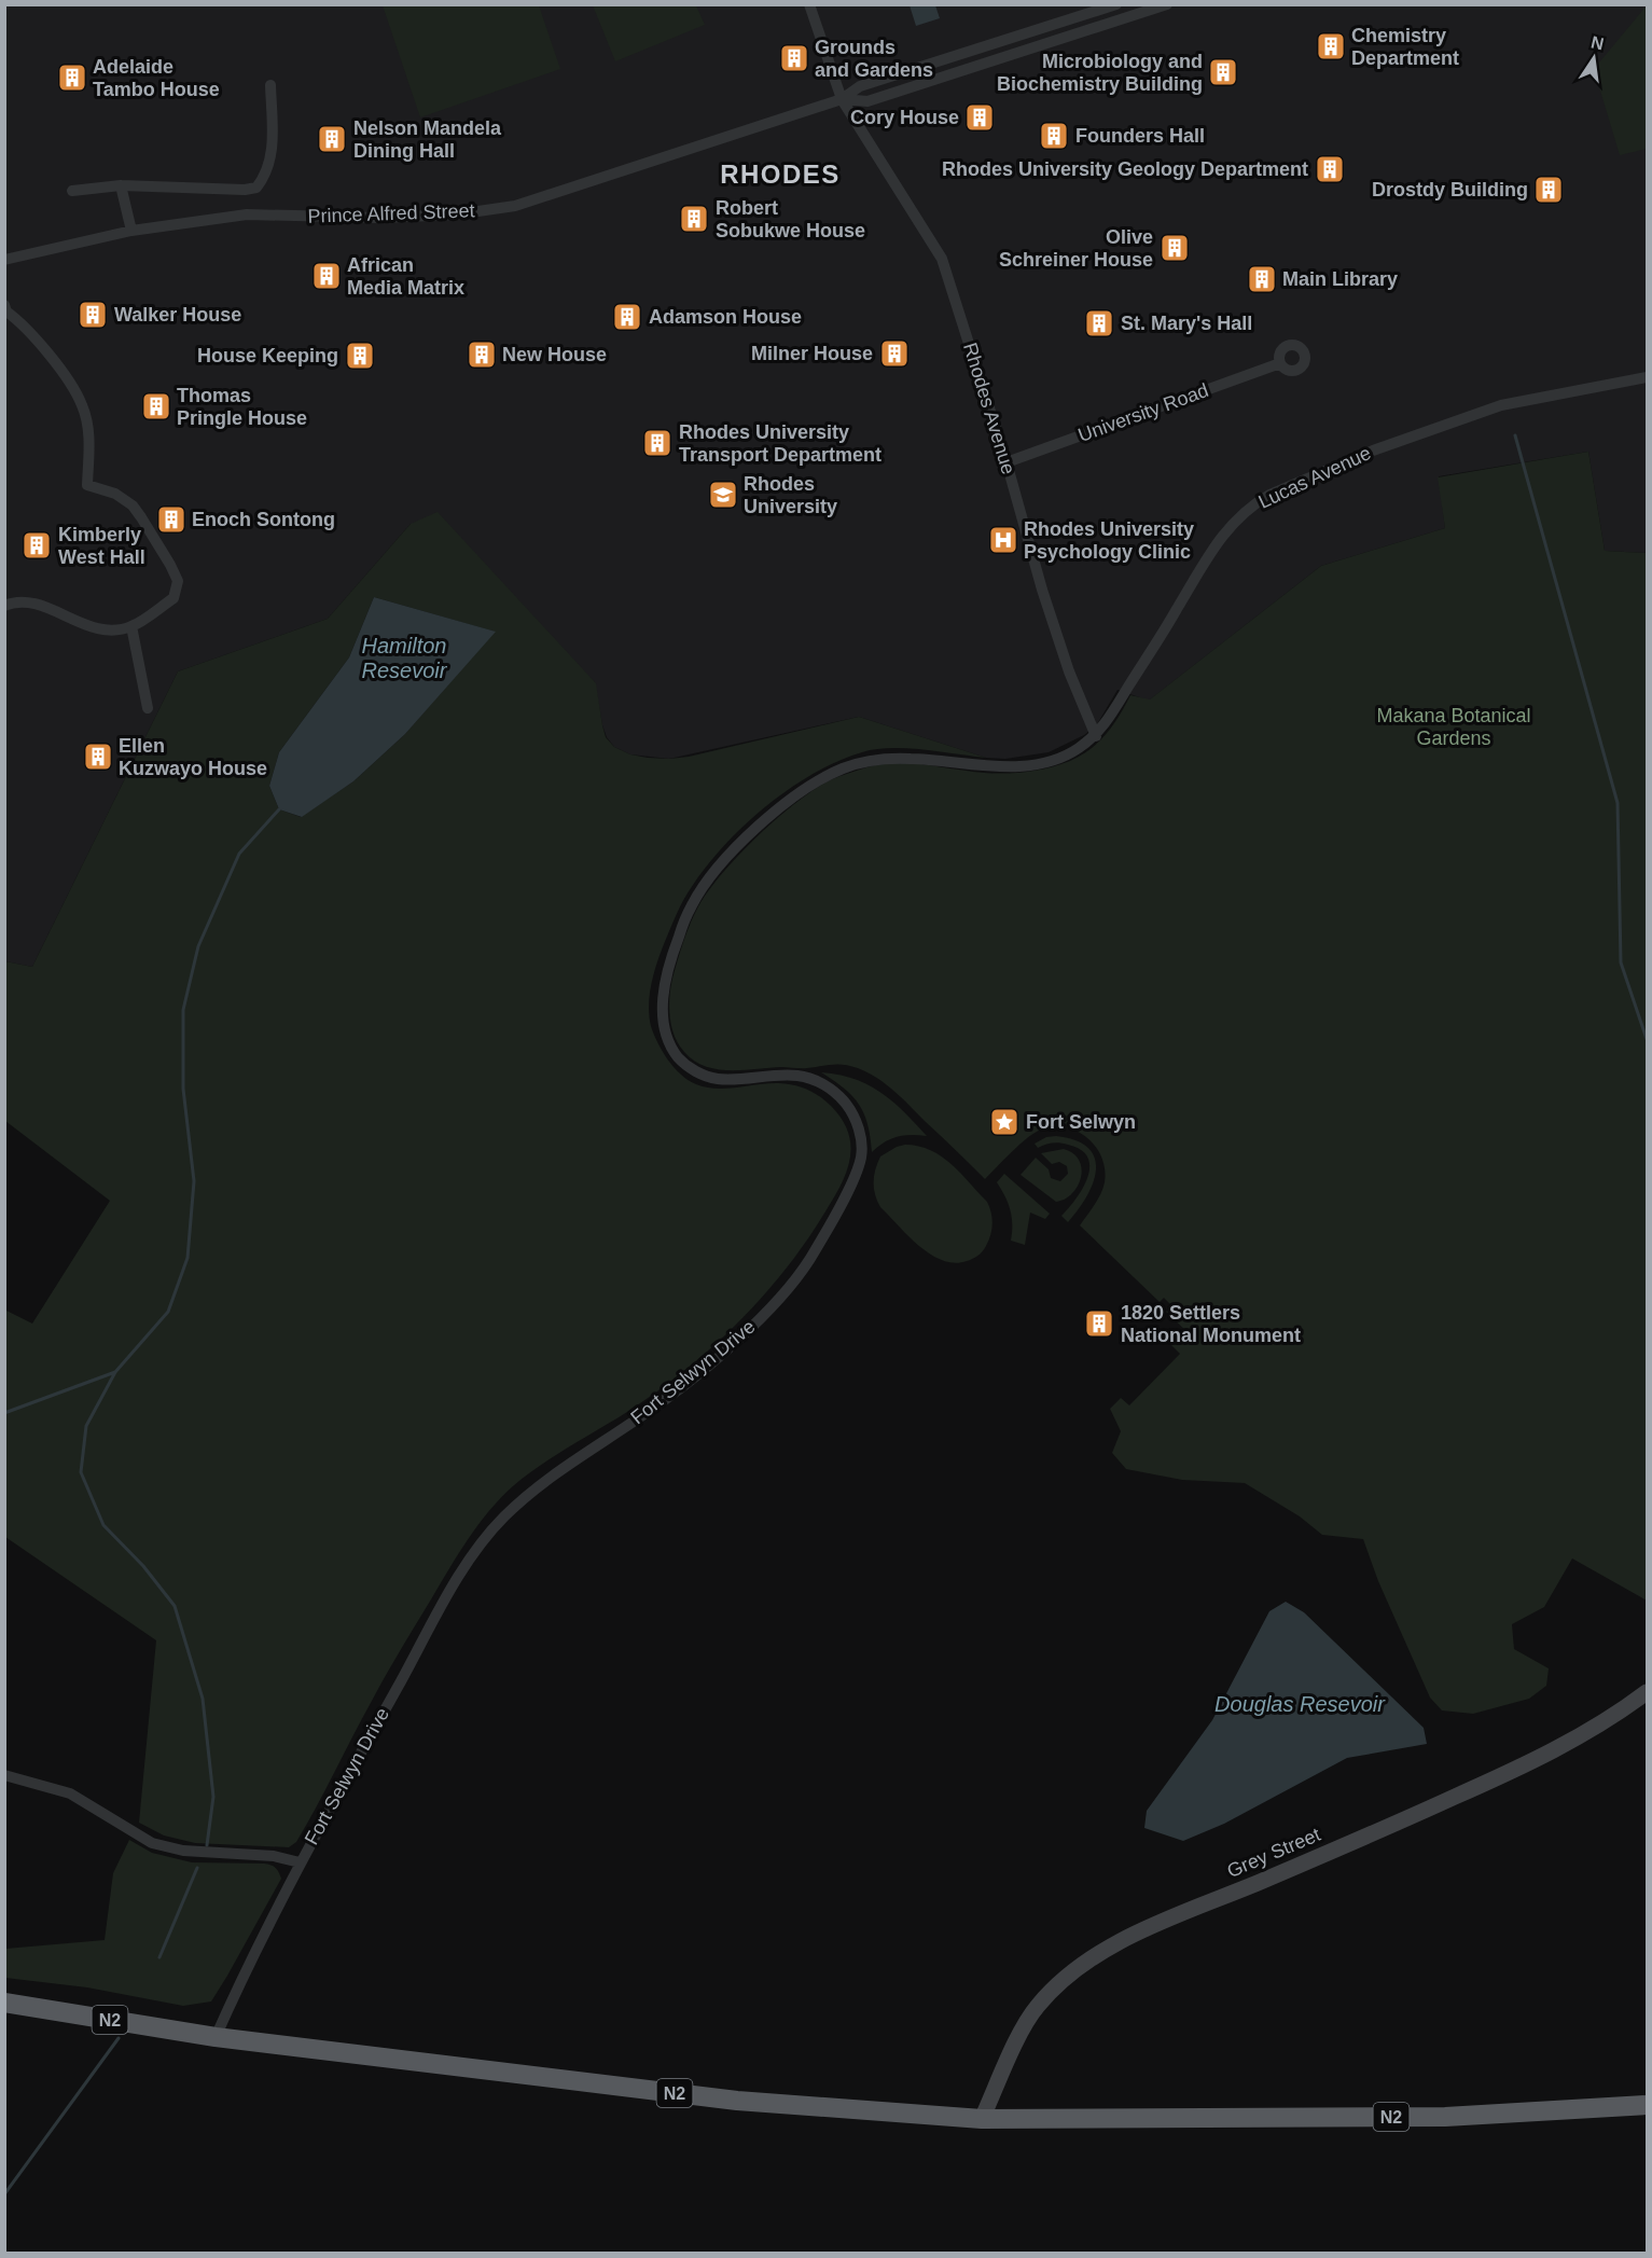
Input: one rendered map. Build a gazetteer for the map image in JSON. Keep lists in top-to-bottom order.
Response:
{
  "streets": {
    "highway": ["N2"],
    "main road": ["Grey Street"],
    "street": [
      "Prince Alfred Street",
      "Rhodes Avenue",
      "University Road",
      "Lucas Avenue",
      "Fort Selwyn Drive"
    ]
  },
  "crossings": [
    ["Prince Alfred Street", "Rhodes Avenue"],
    ["Rhodes Avenue", "University Road"],
    ["Rhodes Avenue", "Lucas Avenue"],
    ["Lucas Avenue", "Fort Selwyn Drive"],
    ["Fort Selwyn Drive", "N2"],
    ["Grey Street", "N2"]
  ],
  "districts": ["RHODES"],
  "water": ["Hamilton Resevoir", "Douglas Resevoir"],
  "parks": ["Makana Botanical Gardens"],
  "places": {
    "building": [
      "Chemistry Department",
      "Grounds and Gardens",
      "Microbiology and Biochemistry Building",
      "Adelaide Tambo House",
      "Cory House",
      "Founders Hall",
      "Nelson Mandela Dining Hall",
      "Rhodes University Geology Department",
      "Drostdy Building",
      "Robert Sobukwe House",
      "Olive Schreiner House",
      "African Media Matrix",
      "Main Library",
      "Walker House",
      "Adamson House",
      "St. Mary's Hall",
      "Milner House",
      "New House",
      "House Keeping",
      "Thomas Pringle House",
      "Rhodes University Transport Department",
      "Enoch Sontong",
      "Kimberly West Hall",
      "Ellen Kuzwayo House",
      "1820 Settlers National Monument"
    ],
    "school or university": ["Rhodes University"],
    "hospital": ["Rhodes University Psychology Clinic"],
    "place": ["Fort Selwyn"]
  },
  "north": "top"
}
